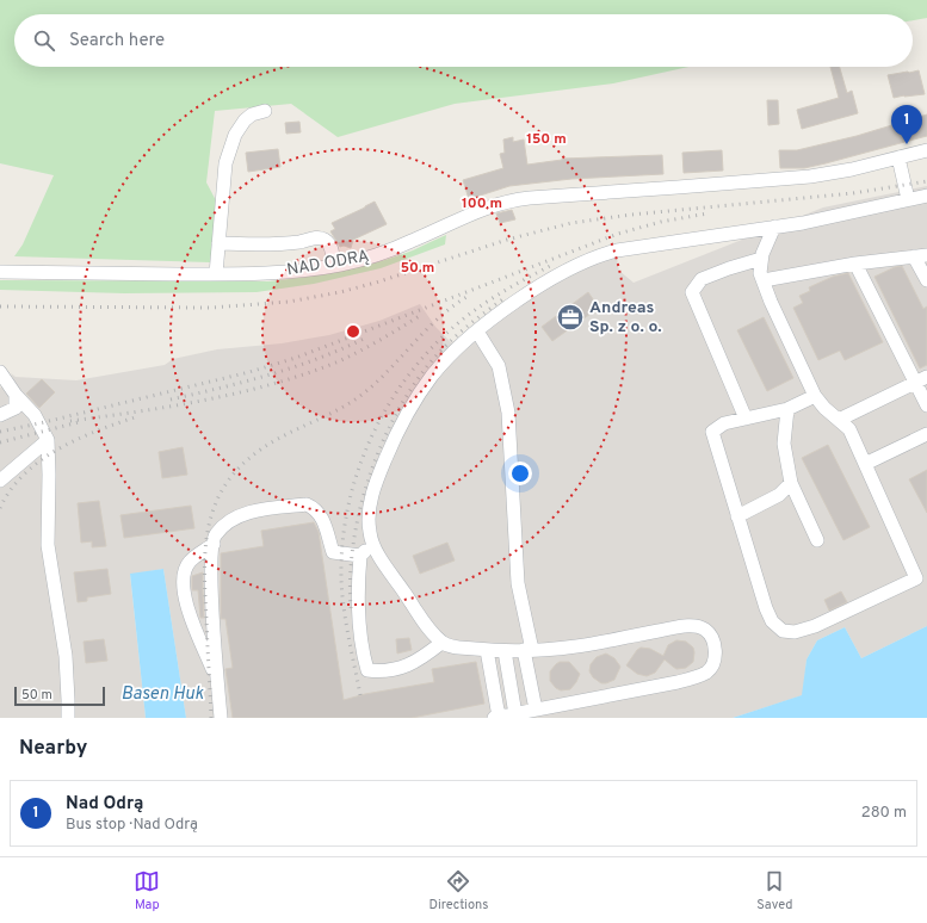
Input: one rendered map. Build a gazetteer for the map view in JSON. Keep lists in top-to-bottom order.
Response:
{
  "streets": {
    "street": ["NAD ODRĄ"]
  },
  "water": ["Basen Huk"],
  "places": {
    "office": ["Andreas Sp. z o. o."]
  },
  "scale_bar": "50 m",
  "page": {
    "search": "Search here",
    "pins": "1",
    "scale": "50 m",
    "heading": "Nearby",
    "list": [
      {
        "mark": "1",
        "name": "Nad Odrą",
        "note": "Bus stop · Nad Odrą",
        "value": "280 m"
      }
    ],
    "nav": ["Map", "Directions", "Saved"]
  },
  "rings": ["150 m", "100 m", "50 m"]
}
